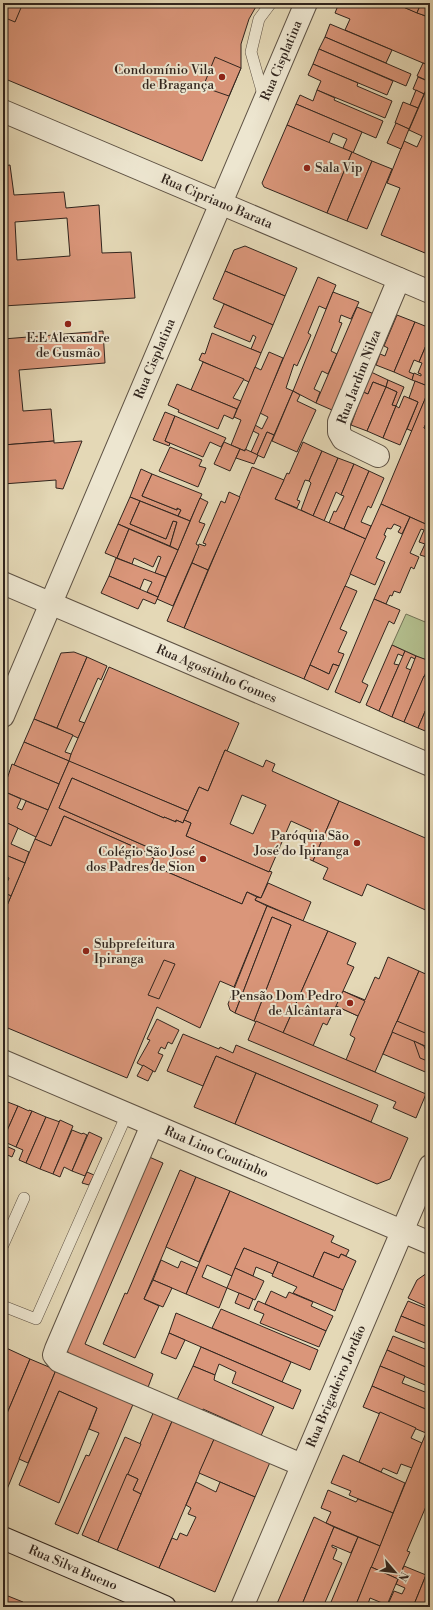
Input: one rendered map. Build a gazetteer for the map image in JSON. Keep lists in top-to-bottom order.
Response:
{
  "streets": {
    "street": [
      "Rua Cisplatina",
      "Rua Cipriano Barata",
      "Rua Jardim Nilza",
      "Rua Agostinho Gomes",
      "Rua Lino Coutinho",
      "Rua Brigadeiro Jordão",
      "Rua Silva Bueno"
    ]
  },
  "crossings": [
    ["Rua Cisplatina", "Rua Cipriano Barata"],
    ["Rua Cisplatina", "Rua Agostinho Gomes"],
    ["Rua Cipriano Barata", "Rua Jardim Nilza"],
    ["Rua Lino Coutinho", "Rua Brigadeiro Jordão"]
  ],
  "places": [
    "Condomínio Vila de Bragança",
    "Sala Vip",
    "E.E Alexandre de Gusmão",
    "Paróquia São José do Ipiranga",
    "Colégio São José dos Padres de Sion",
    "Subprefeitura Ipiranga",
    "Pensão Dom Pedro de Alcântara"
  ],
  "north": "bottom right"
}
